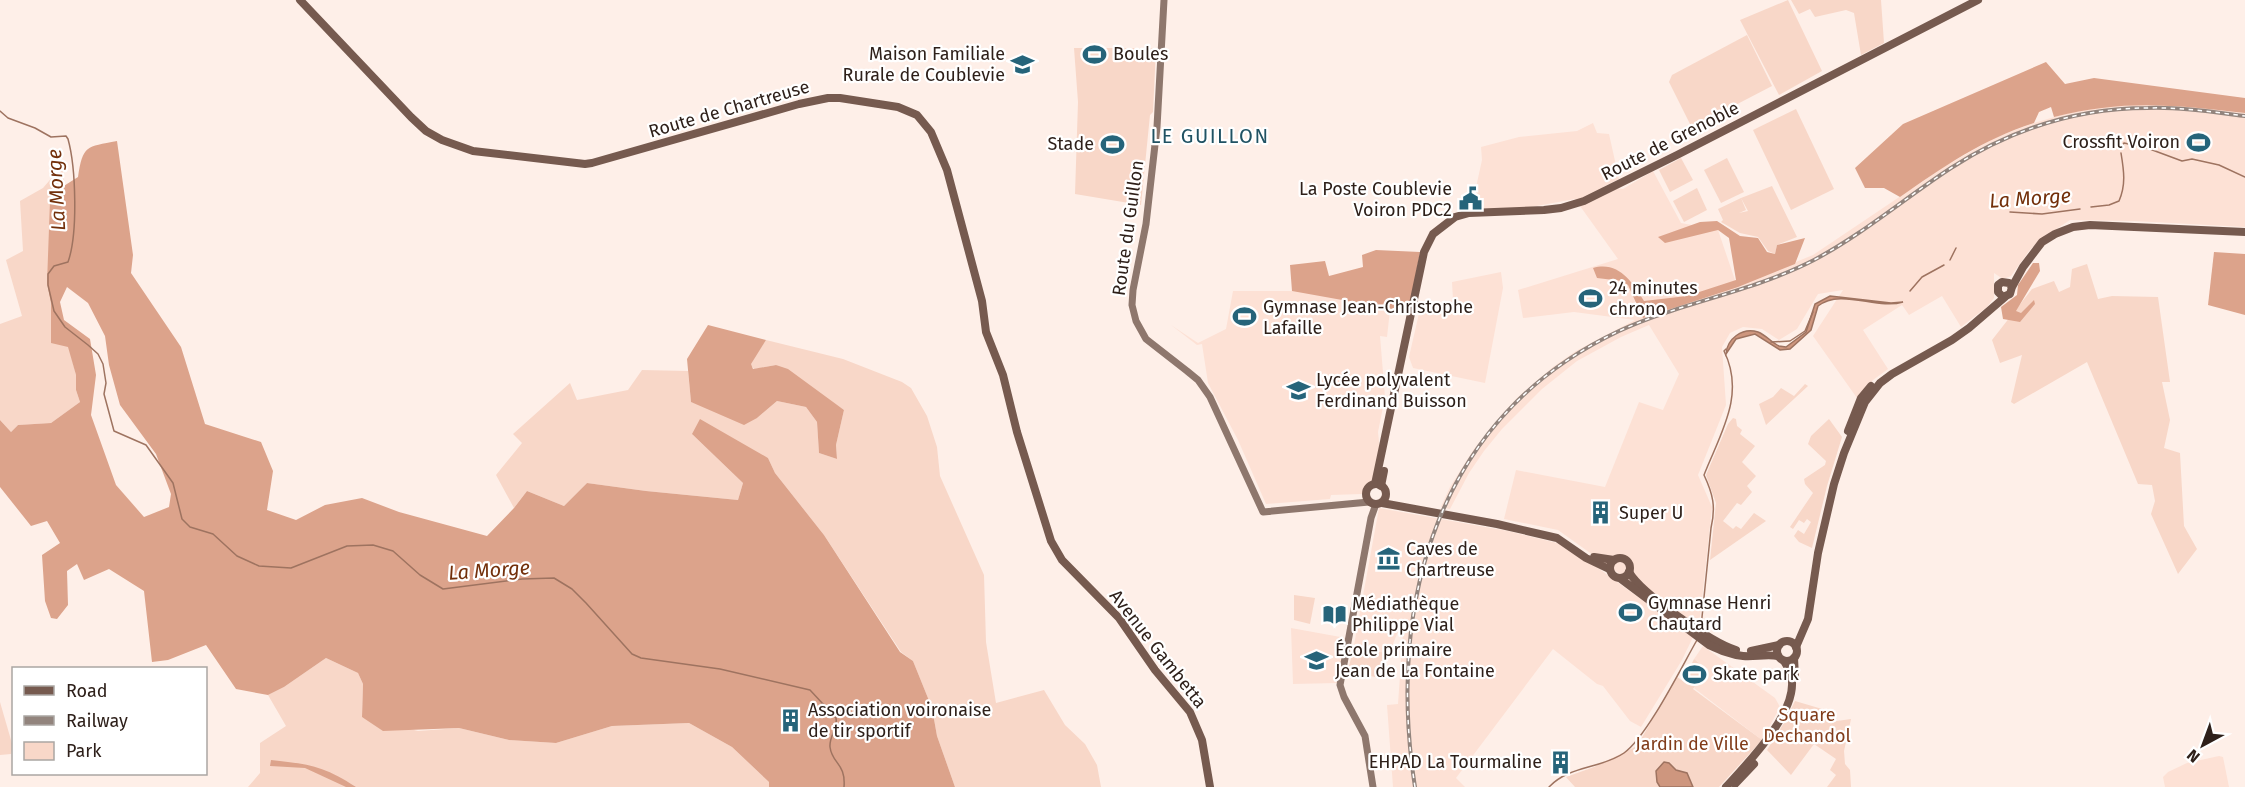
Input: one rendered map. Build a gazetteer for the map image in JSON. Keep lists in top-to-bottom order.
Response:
{
  "streets": {
    "main road": ["Route de Chartreuse", "Route de Grenoble", "Avenue Gambetta"],
    "street": ["Route du Guillon"]
  },
  "crossings": [
    ["Route de Chartreuse", "Avenue Gambetta"]
  ],
  "districts": ["LE GUILLON"],
  "water": ["La Morge"],
  "parks": ["Square Dechandol", "Jardin de Ville"],
  "places": {
    "sports": [
      "Boules",
      "Crossfit Voiron",
      "Stade",
      "24 minutes chrono",
      "Gymnase Jean-Christophe Lafaille",
      "Gymnase Henri Chautard",
      "Skate park"
    ],
    "school or university": ["Maison Familiale Rurale de Coublevie", "Lycée polyvalent Ferdinand Buisson", "École primaire Jean de La Fontaine"],
    "public building": ["La Poste Coublevie Voiron PDC2"],
    "building": ["Super U", "Association voironaise de tir sportif", "EHPAD La Tourmaline"],
    "museum": ["Caves de Chartreuse"],
    "library": ["Médiathèque Philippe Vial"]
  },
  "legend": ["Road", "Railway", "Park"],
  "north": "bottom left"
}
